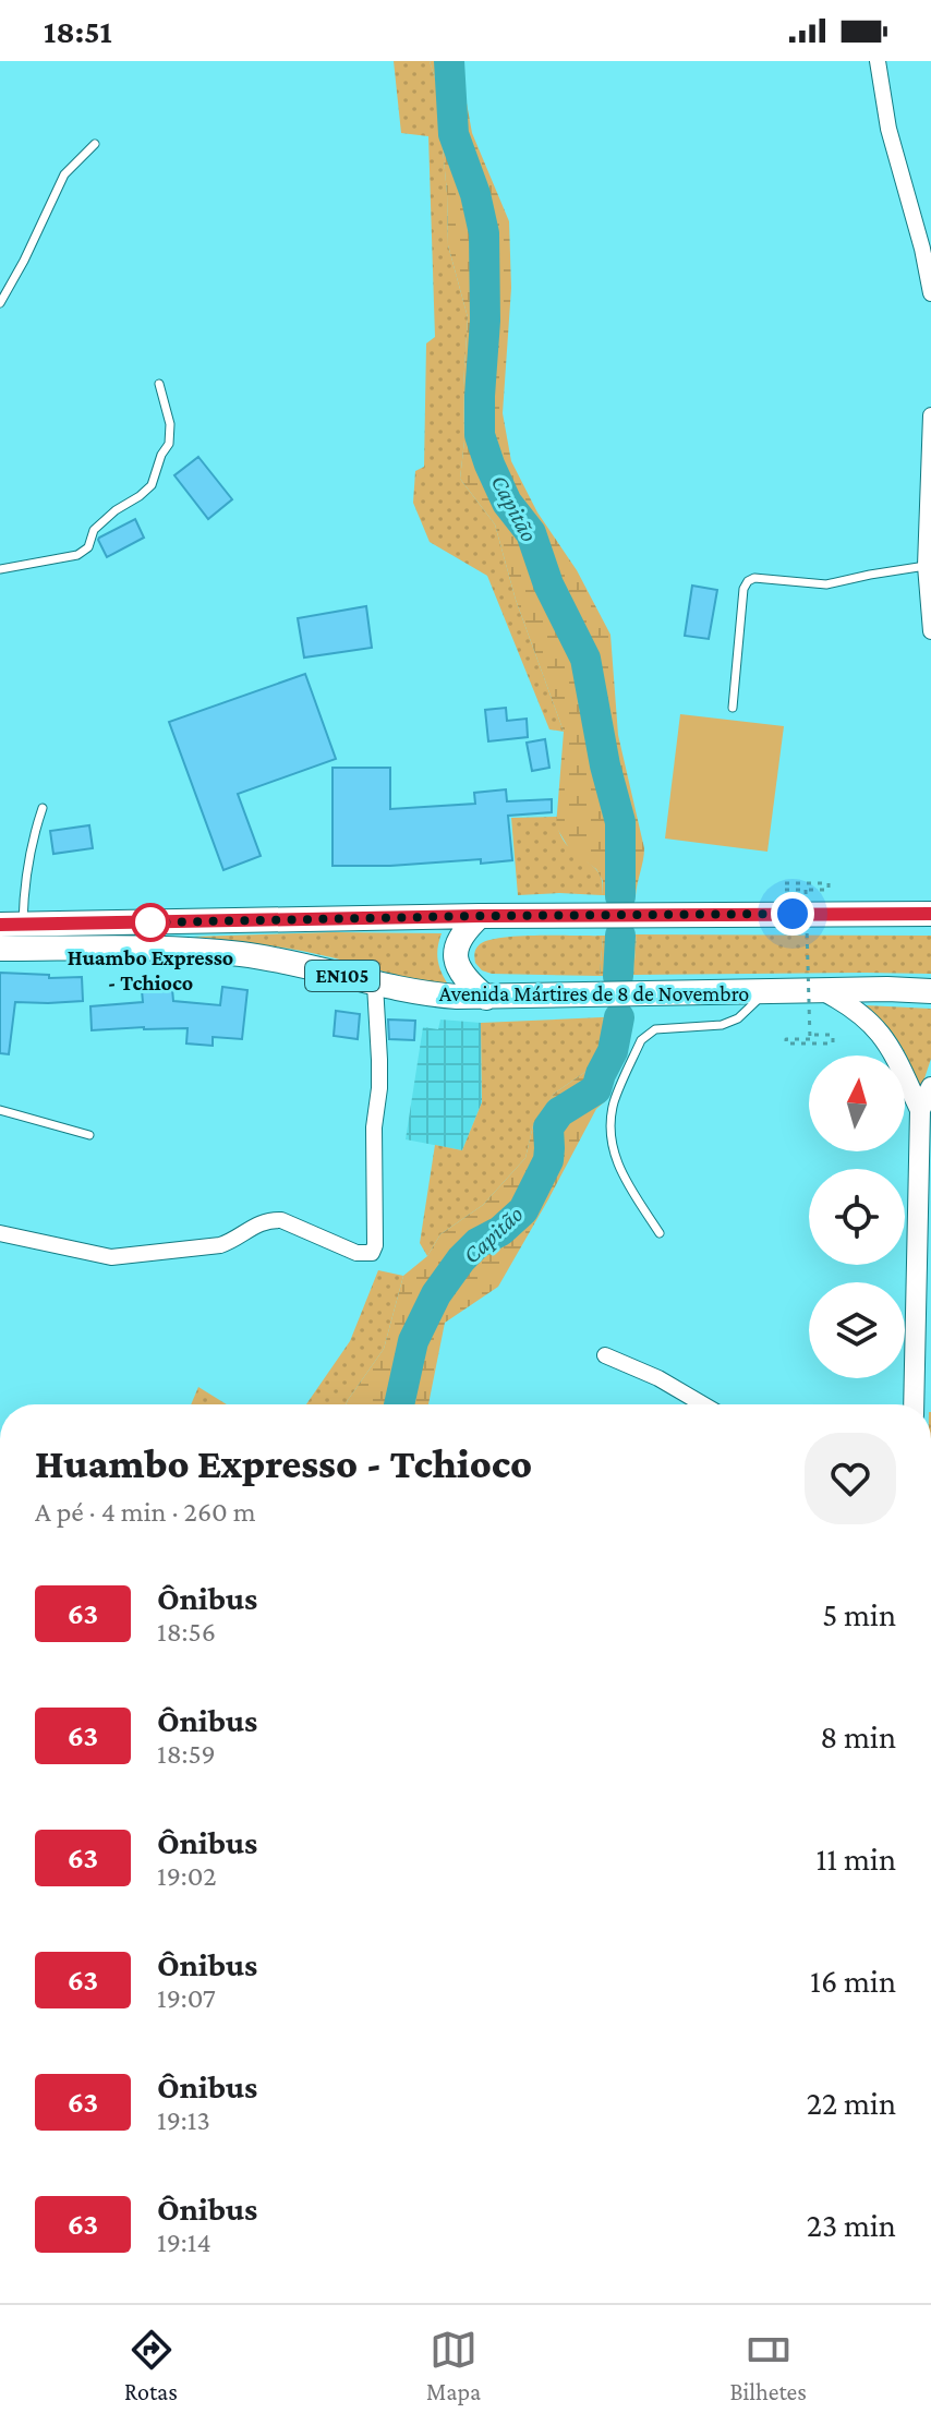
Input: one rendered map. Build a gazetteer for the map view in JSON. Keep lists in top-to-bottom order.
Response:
{
  "streets": {
    "main road": ["EN105", "Avenida Mártires de 8 de Novembro"]
  },
  "water": ["Capitão"],
  "places": ["Huambo Expresso - Tchioco"],
  "lines": ["bus line 63"],
  "north": "top",
  "page": {
    "status": "18:51",
    "heading": ["Huambo Expresso - Tchioco", "A pé · 4 min · 260 m"],
    "list": [
      {
        "mark": "63",
        "name": "Ônibus",
        "note": "18:56",
        "value": "5 min"
      },
      {
        "mark": "63",
        "name": "Ônibus",
        "note": "18:59",
        "value": "8 min"
      },
      {
        "mark": "63",
        "name": "Ônibus",
        "note": "19:02",
        "value": "11 min"
      },
      {
        "mark": "63",
        "name": "Ônibus",
        "note": "19:07",
        "value": "16 min"
      },
      {
        "mark": "63",
        "name": "Ônibus",
        "note": "19:13",
        "value": "22 min"
      },
      {
        "mark": "63",
        "name": "Ônibus",
        "note": "19:14",
        "value": "23 min"
      }
    ],
    "tabs": ["Rotas", "Mapa", "Bilhetes"]
  }
}
